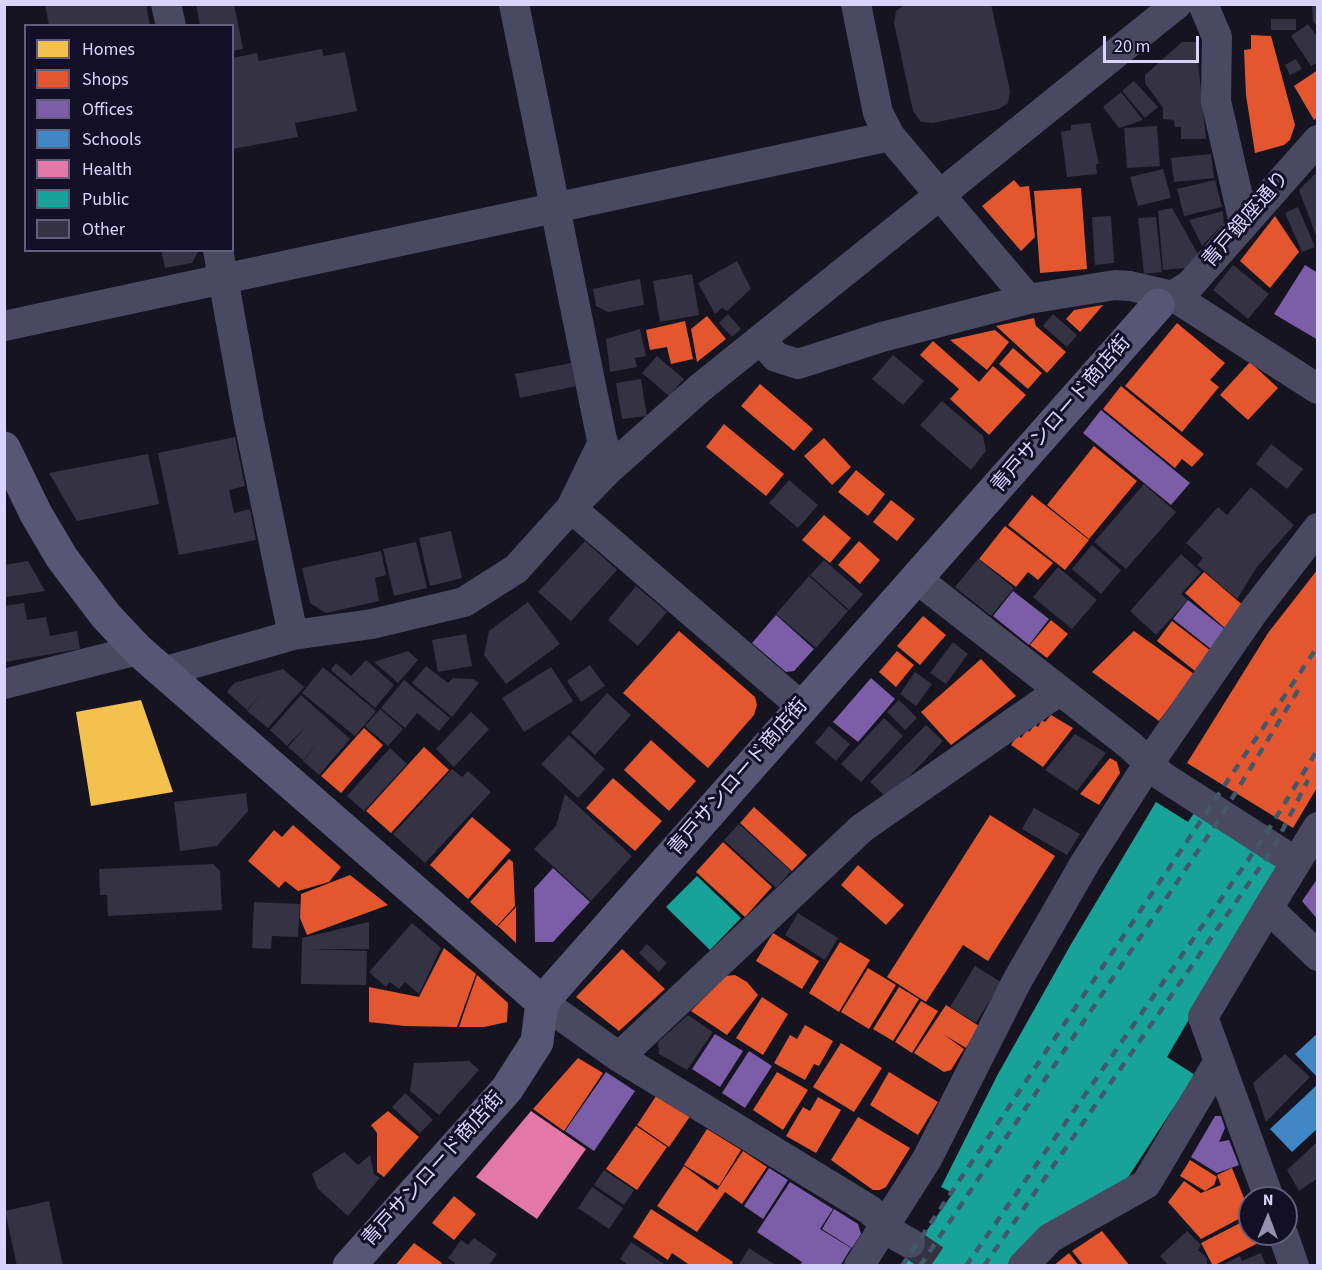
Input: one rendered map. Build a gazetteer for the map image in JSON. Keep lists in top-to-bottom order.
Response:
{
  "streets": {
    "street": ["青戸銀座通り", "青戸サンロード商店街"]
  },
  "crossings": [
    ["青戸銀座通り", "青戸サンロード商店街"]
  ],
  "legend": [
    "Homes",
    "Shops",
    "Offices",
    "Schools",
    "Health",
    "Public",
    "Other"
  ],
  "scale_bar": "20 m",
  "north": "top"
}
